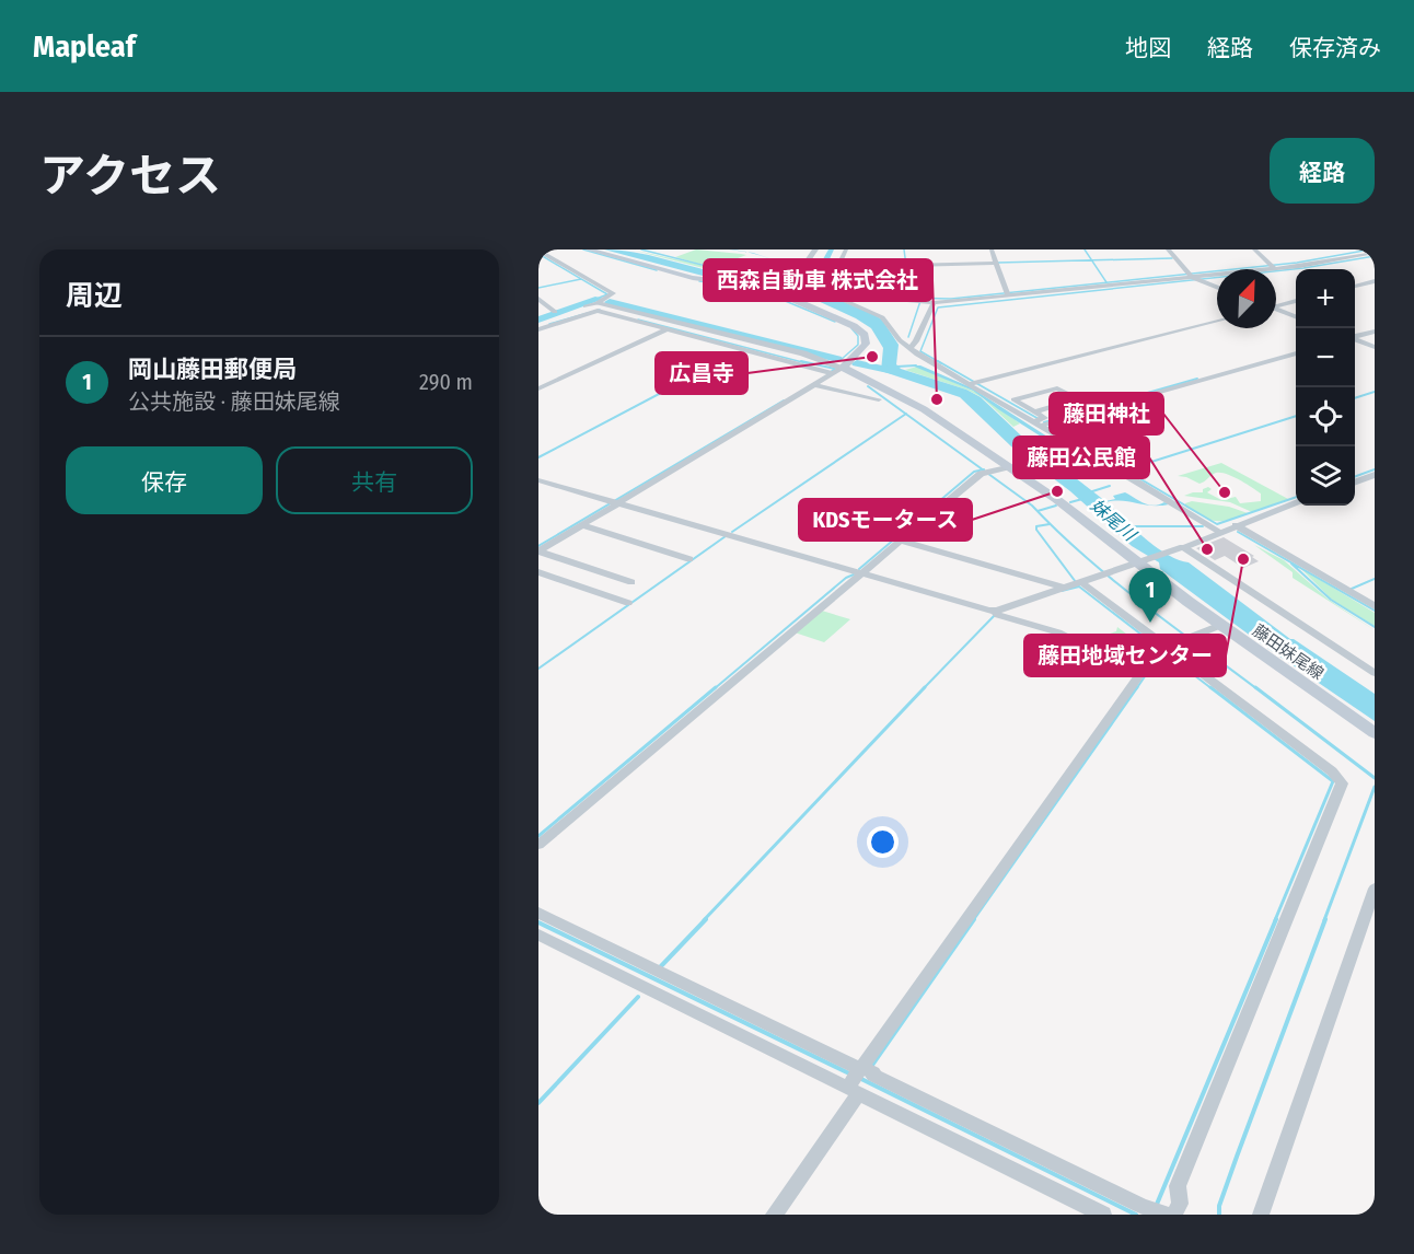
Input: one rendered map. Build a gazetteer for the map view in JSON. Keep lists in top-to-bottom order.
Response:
{
  "streets": {
    "main road": ["藤田妹尾線"]
  },
  "water": ["妹尾川"],
  "places": [
    "広昌寺",
    "西森自動車 株式会社",
    "KDSモータース",
    "藤田神社",
    "藤田公民館",
    "藤田地域センター"
  ],
  "north": "top right",
  "page": {
    "header": "Mapleaf",
    "nav": ["地図", "経路", "保存済み"],
    "title": "アクセス",
    "buttons": [
      "経路",
      ["保存", "共有"]
    ],
    "heading": "周辺",
    "map_buttons": ["+", "−"],
    "list": [
      {
        "mark": "1",
        "name": "岡山藤田郵便局",
        "note": "公共施設 · 藤田妹尾線",
        "value": "290 m"
      }
    ],
    "pins": "1"
  }
}
